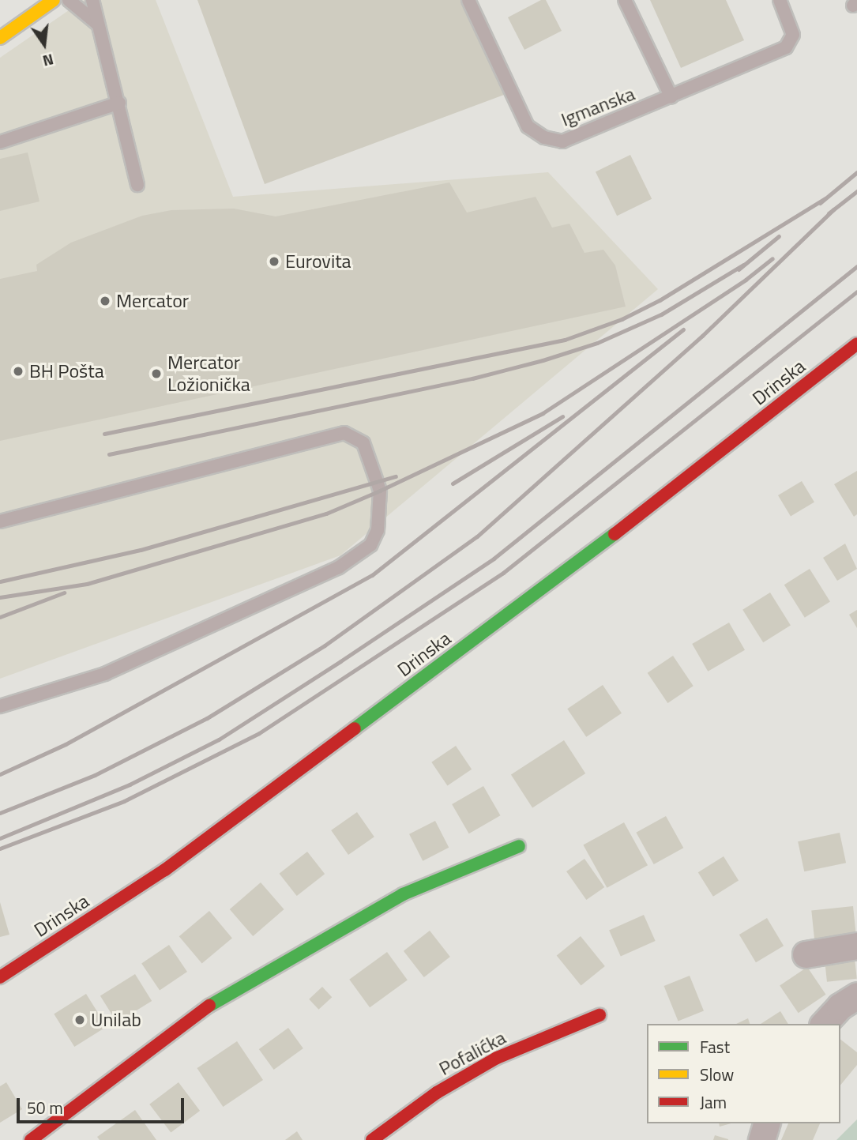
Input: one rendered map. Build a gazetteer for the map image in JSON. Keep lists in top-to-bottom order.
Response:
{
  "streets": {
    "main road": ["Drinska", "Pofalićka"],
    "lane": ["Igmanska"]
  },
  "places": [
    "Eurovita",
    "Mercator",
    "BH Pošta",
    "Mercator Ložionička",
    "Unilab"
  ],
  "legend": ["Fast", "Slow", "Jam"],
  "scale_bar": "50 m",
  "north": "bottom"
}
